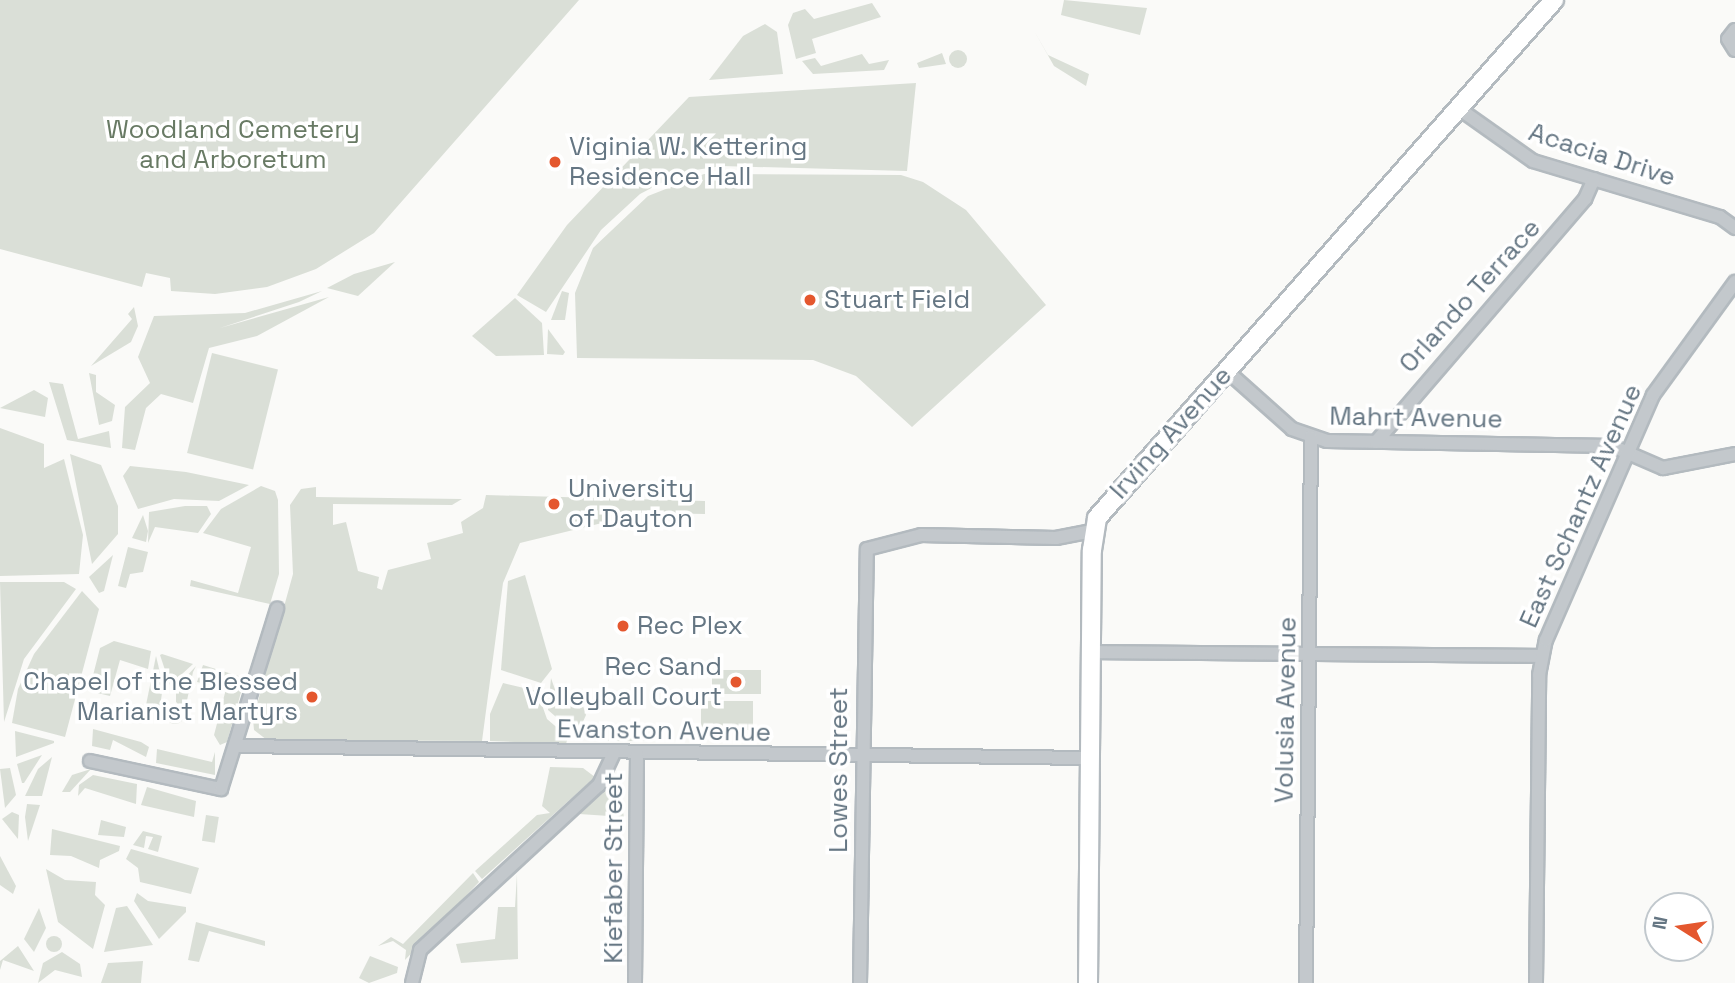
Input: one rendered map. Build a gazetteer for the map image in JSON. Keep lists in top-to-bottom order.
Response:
{
  "streets": {
    "street": [
      "Acacia Drive",
      "Orlando Terrace",
      "Mahrt Avenue",
      "Irving Avenue",
      "East Schantz Avenue",
      "Volusia Avenue",
      "Evanston Avenue",
      "Lowes Street",
      "Kiefaber Street"
    ]
  },
  "crossings": [
    ["Acacia Drive", "Orlando Terrace"],
    ["Acacia Drive", "Irving Avenue"],
    ["Orlando Terrace", "Mahrt Avenue"],
    ["Mahrt Avenue", "Irving Avenue"],
    ["Mahrt Avenue", "East Schantz Avenue"],
    ["Mahrt Avenue", "Volusia Avenue"],
    ["Irving Avenue", "Lowes Street"],
    ["Evanston Avenue", "Lowes Street"],
    ["Evanston Avenue", "Kiefaber Street"]
  ],
  "parks": ["Woodland Cemetery and Arboretum"],
  "places": [
    "Viginia W. Kettering Residence Hall",
    "Stuart Field",
    "University of Dayton",
    "Rec Plex",
    "Rec Sand Volleyball Court",
    "Chapel of the Blessed Marianist Martyrs"
  ],
  "north": "left"
}
